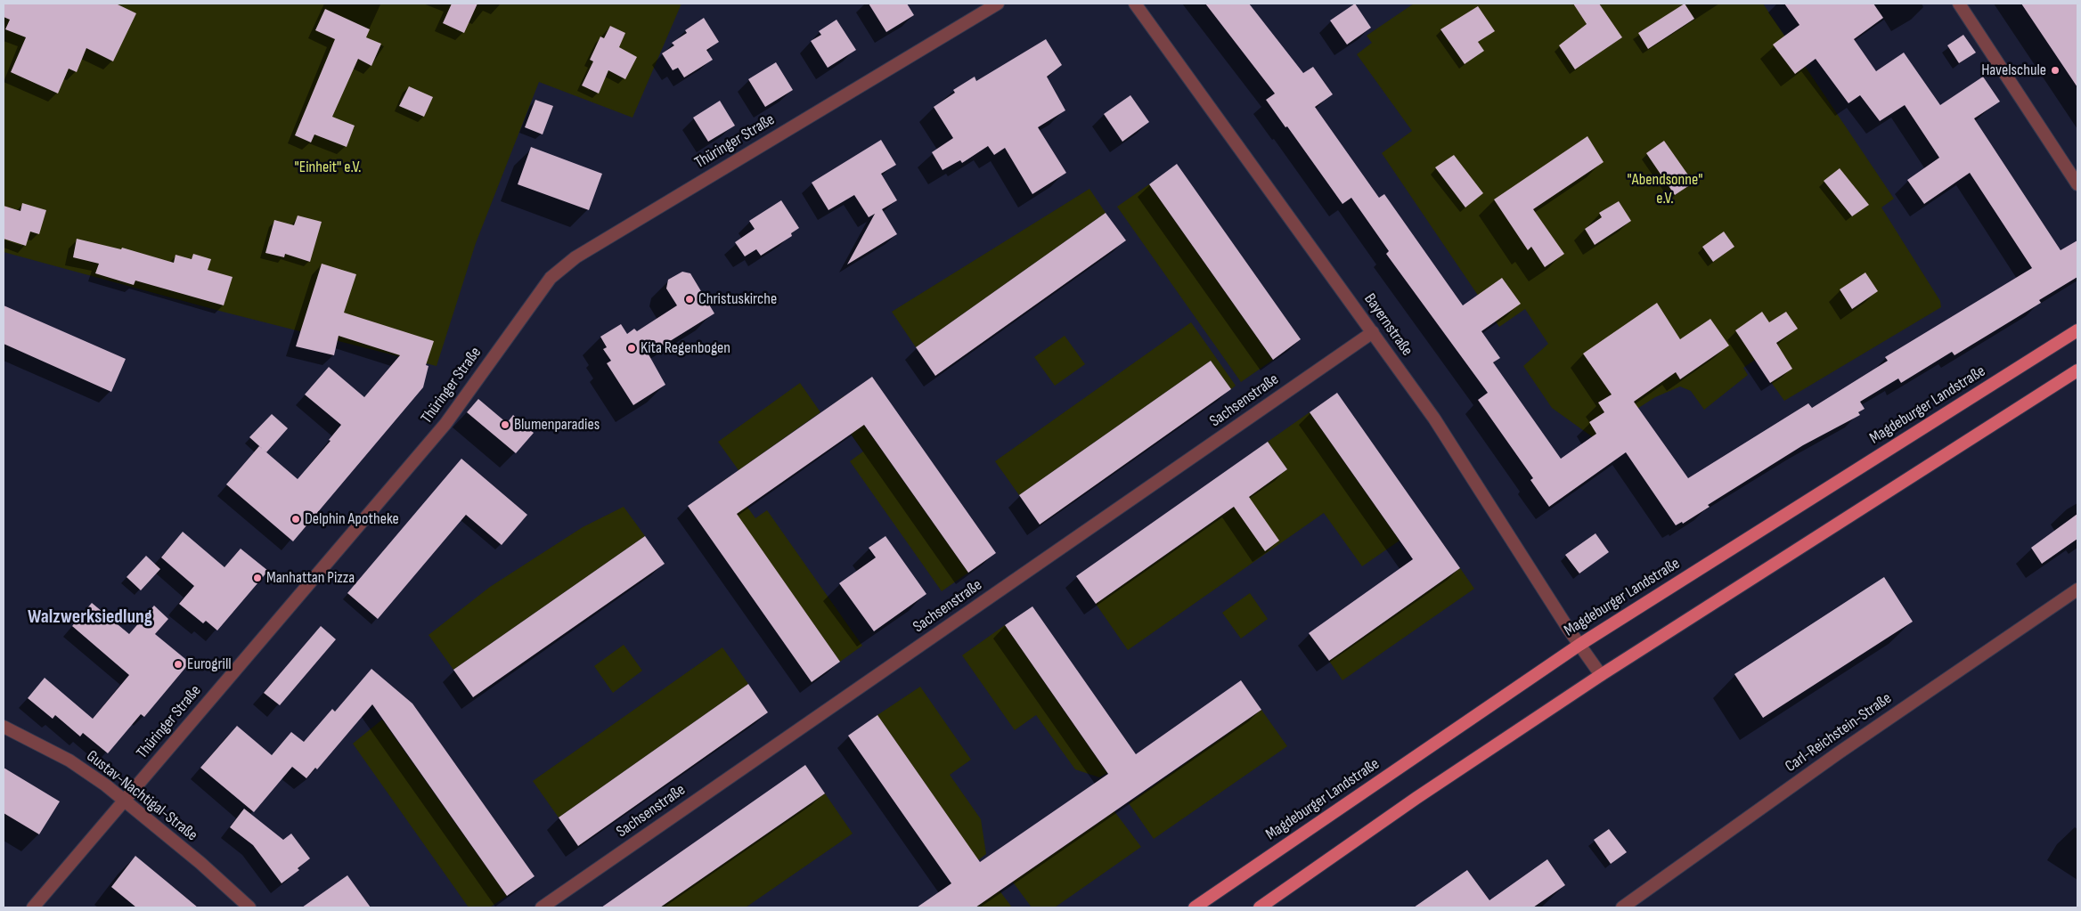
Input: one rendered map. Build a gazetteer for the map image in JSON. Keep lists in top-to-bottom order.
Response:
{
  "streets": {
    "main road": ["Magdeburger Landstraße"],
    "street": [
      "Thüringer Straße",
      "Bayernstraße",
      "Sachsenstraße",
      "Carl-Reichstein-Straße",
      "Gustav-Nachtigal-Straße"
    ]
  },
  "crossings": [
    ["Thüringer Straße", "Gustav-Nachtigal-Straße"],
    ["Bayernstraße", "Sachsenstraße"],
    ["Bayernstraße", "Magdeburger Landstraße"]
  ],
  "districts": ["Walzwerksiedlung"],
  "parks": ["\"Einheit\" e.V.", "\"Abendsonne\" e.V."],
  "places": [
    "Havelschule",
    "Christuskirche",
    "Kita Regenbogen",
    "Blumenparadies",
    "Delphin Apotheke",
    "Manhattan Pizza",
    "Eurogrill"
  ]
}
